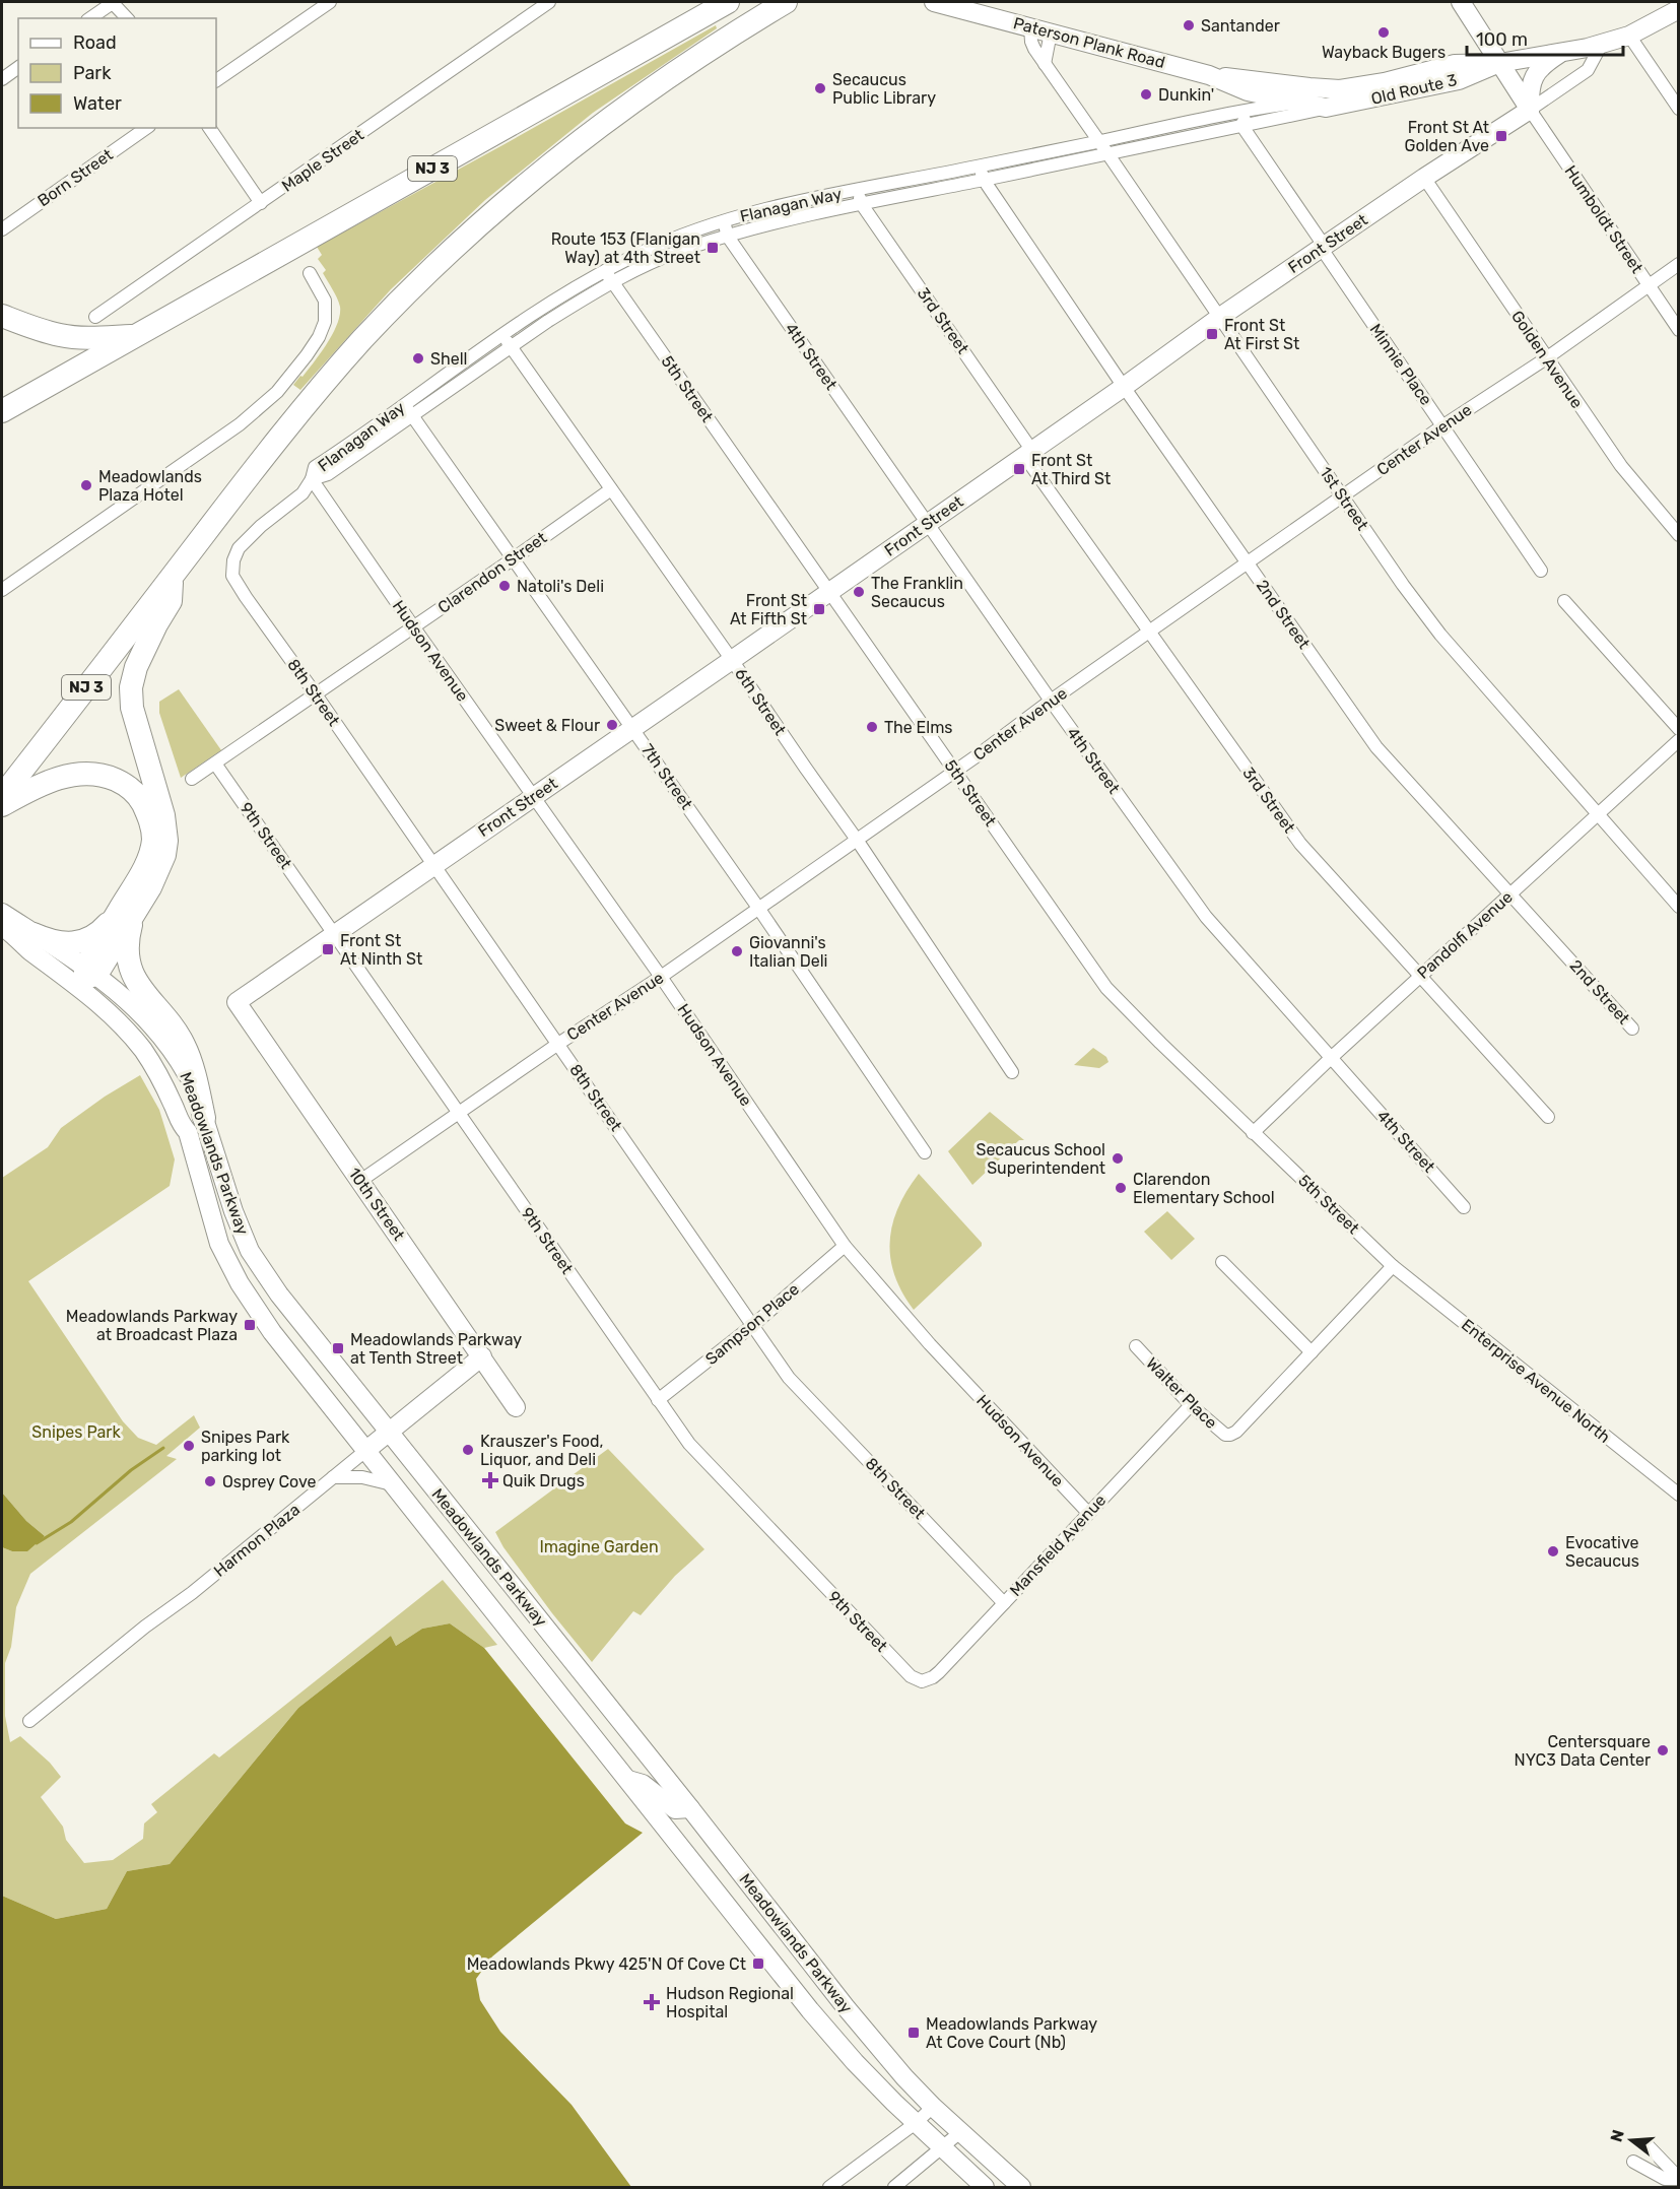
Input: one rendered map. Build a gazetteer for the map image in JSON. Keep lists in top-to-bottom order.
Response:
{
  "streets": {
    "highway": ["NJ 3"],
    "main road": [
      "Paterson Plank Road",
      "Old Route 3",
      "Front Street",
      "Meadowlands Parkway",
      "10th Street",
      "Harmon Plaza"
    ],
    "street": [
      "Maple Street",
      "Born Street",
      "Flanagan Way",
      "Humboldt Street",
      "3rd Street",
      "4th Street",
      "Golden Avenue",
      "Minnie Place",
      "5th Street",
      "Center Avenue",
      "1st Street",
      "Clarendon Street",
      "2nd Street",
      "Hudson Avenue",
      "8th Street",
      "6th Street",
      "7th Street",
      "9th Street",
      "Pandolfi Avenue",
      "Sampson Place",
      "Enterprise Avenue North",
      "Walter Place",
      "Mansfield Avenue"
    ]
  },
  "crossings": [
    ["Paterson Plank Road", "Old Route 3"],
    ["Paterson Plank Road", "Flanagan Way"],
    ["Paterson Plank Road", "Front Street"],
    ["Paterson Plank Road", "1st Street"],
    ["Old Route 3", "Flanagan Way"],
    ["Flanagan Way", "3rd Street"],
    ["Flanagan Way", "4th Street"],
    ["Flanagan Way", "Minnie Place"],
    ["Flanagan Way", "5th Street"],
    ["Flanagan Way", "1st Street"],
    ["Flanagan Way", "2nd Street"],
    ["Flanagan Way", "Hudson Avenue"],
    ["Flanagan Way", "8th Street"],
    ["Flanagan Way", "6th Street"],
    ["Flanagan Way", "7th Street"],
    ["Humboldt Street", "Front Street"],
    ["Humboldt Street", "Center Avenue"],
    ["Front Street", "3rd Street"],
    ["Front Street", "4th Street"],
    ["Front Street", "Golden Avenue"],
    ["Front Street", "Minnie Place"],
    ["Front Street", "5th Street"],
    ["Front Street", "1st Street"],
    ["Front Street", "2nd Street"],
    ["Front Street", "Hudson Avenue"],
    ["Front Street", "8th Street"],
    ["Front Street", "6th Street"],
    ["Front Street", "7th Street"],
    ["Front Street", "9th Street"],
    ["Front Street", "10th Street"],
    ["3rd Street", "Center Avenue"],
    ["3rd Street", "Pandolfi Avenue"],
    ["4th Street", "Center Avenue"],
    ["4th Street", "Pandolfi Avenue"],
    ["Golden Avenue", "Center Avenue"],
    ["Minnie Place", "Center Avenue"],
    ["5th Street", "Center Avenue"],
    ["5th Street", "Pandolfi Avenue"],
    ["5th Street", "Enterprise Avenue North"],
    ["Center Avenue", "1st Street"],
    ["Center Avenue", "2nd Street"],
    ["Center Avenue", "Hudson Avenue"],
    ["Center Avenue", "8th Street"],
    ["Center Avenue", "6th Street"],
    ["Center Avenue", "7th Street"],
    ["Center Avenue", "9th Street"],
    ["Center Avenue", "10th Street"],
    ["1st Street", "Pandolfi Avenue"],
    ["Clarendon Street", "Hudson Avenue"],
    ["Clarendon Street", "8th Street"],
    ["Clarendon Street", "6th Street"],
    ["Clarendon Street", "7th Street"],
    ["Clarendon Street", "9th Street"],
    ["2nd Street", "Pandolfi Avenue"],
    ["Hudson Avenue", "Sampson Place"],
    ["Hudson Avenue", "Mansfield Avenue"],
    ["8th Street", "Sampson Place"],
    ["8th Street", "Mansfield Avenue"],
    ["9th Street", "Sampson Place"],
    ["9th Street", "Mansfield Avenue"],
    ["Meadowlands Parkway", "Harmon Plaza"],
    ["10th Street", "Harmon Plaza"],
    ["Walter Place", "Mansfield Avenue"]
  ],
  "parks": ["Snipes Park", "Imagine Garden"],
  "places": {
    "other": [
      "Santander",
      "Wayback Bugers",
      "Secaucus Public Library",
      "Dunkin'",
      "Shell",
      "Meadowlands Plaza Hotel",
      "Natoli's Deli",
      "The Franklin Secaucus",
      "Sweet & Flour",
      "The Elms",
      "Giovanni's Italian Deli",
      "Secaucus School Superintendent",
      "Clarendon Elementary School",
      "Snipes Park parking lot",
      "Krauszer's Food, Liquor, and Deli",
      "Osprey Cove",
      "Evocative Secaucus",
      "Centersquare NYC3 Data Center"
    ],
    "transit": [
      "Front St At Golden Ave",
      "Route 153 (Flanigan Way) at 4th Street",
      "Front St At First St",
      "Front St At Third St",
      "Front St At Fifth St",
      "Front St At Ninth St",
      "Meadowlands Parkway at Broadcast Plaza",
      "Meadowlands Parkway at Tenth Street",
      "Meadowlands Pkwy 425'N Of Cove Ct",
      "Meadowlands Parkway At Cove Court (Nb)"
    ],
    "health": ["Quik Drugs", "Hudson Regional Hospital"]
  },
  "legend": ["Road", "Park", "Water"],
  "scale_bar": "100 m",
  "north": "left"
}
